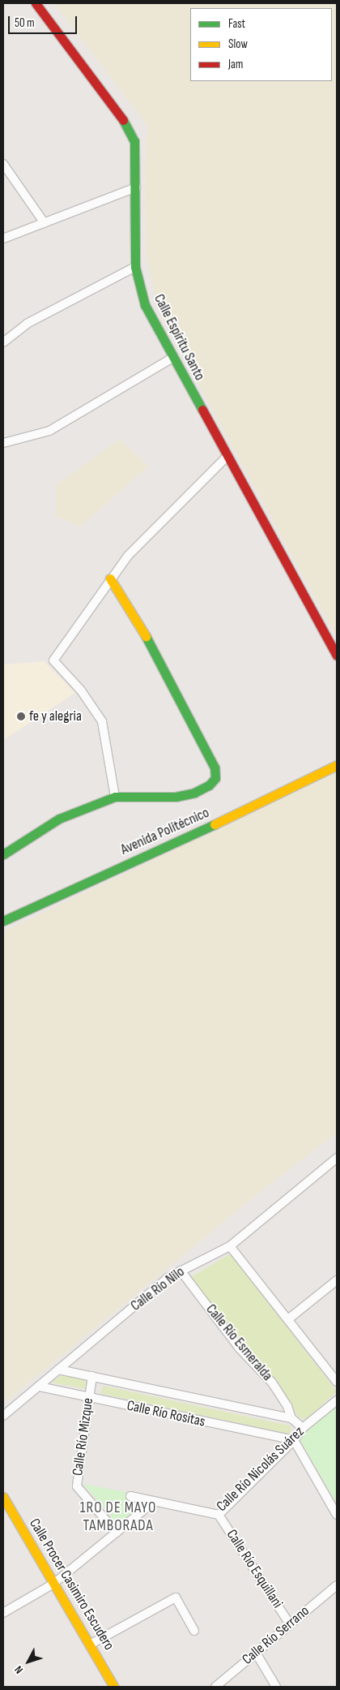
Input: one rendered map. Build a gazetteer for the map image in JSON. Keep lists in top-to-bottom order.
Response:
{
  "streets": {
    "main road": ["Calle Espíritu Santo", "Avenida Politécnico", "Calle Procer Casimiro Escudero"],
    "street": [
      "Calle Río Nilo",
      "Calle Río Esmeralda",
      "Calle Río Rositas",
      "Calle Río Mizque",
      "Calle Río Nicolás Suárez",
      "Calle Río Esquillani",
      "Calle Río Serrano"
    ]
  },
  "crossings": [
    ["Calle Río Nilo", "Calle Río Esmeralda"],
    ["Calle Río Nilo", "Calle Río Rositas"],
    ["Calle Río Esmeralda", "Calle Río Rositas"],
    ["Calle Río Rositas", "Calle Río Mizque"],
    ["Calle Río Rositas", "Calle Río Nicolás Suárez"],
    ["Calle Río Nicolás Suárez", "Calle Río Esquillani"],
    ["Calle Río Esquillani", "Calle Río Serrano"]
  ],
  "districts": ["1RO DE MAYO TAMBORADA"],
  "places": ["fe y alegria"],
  "legend": ["Fast", "Slow", "Jam"],
  "scale_bar": "50 m",
  "north": "bottom left"
}
